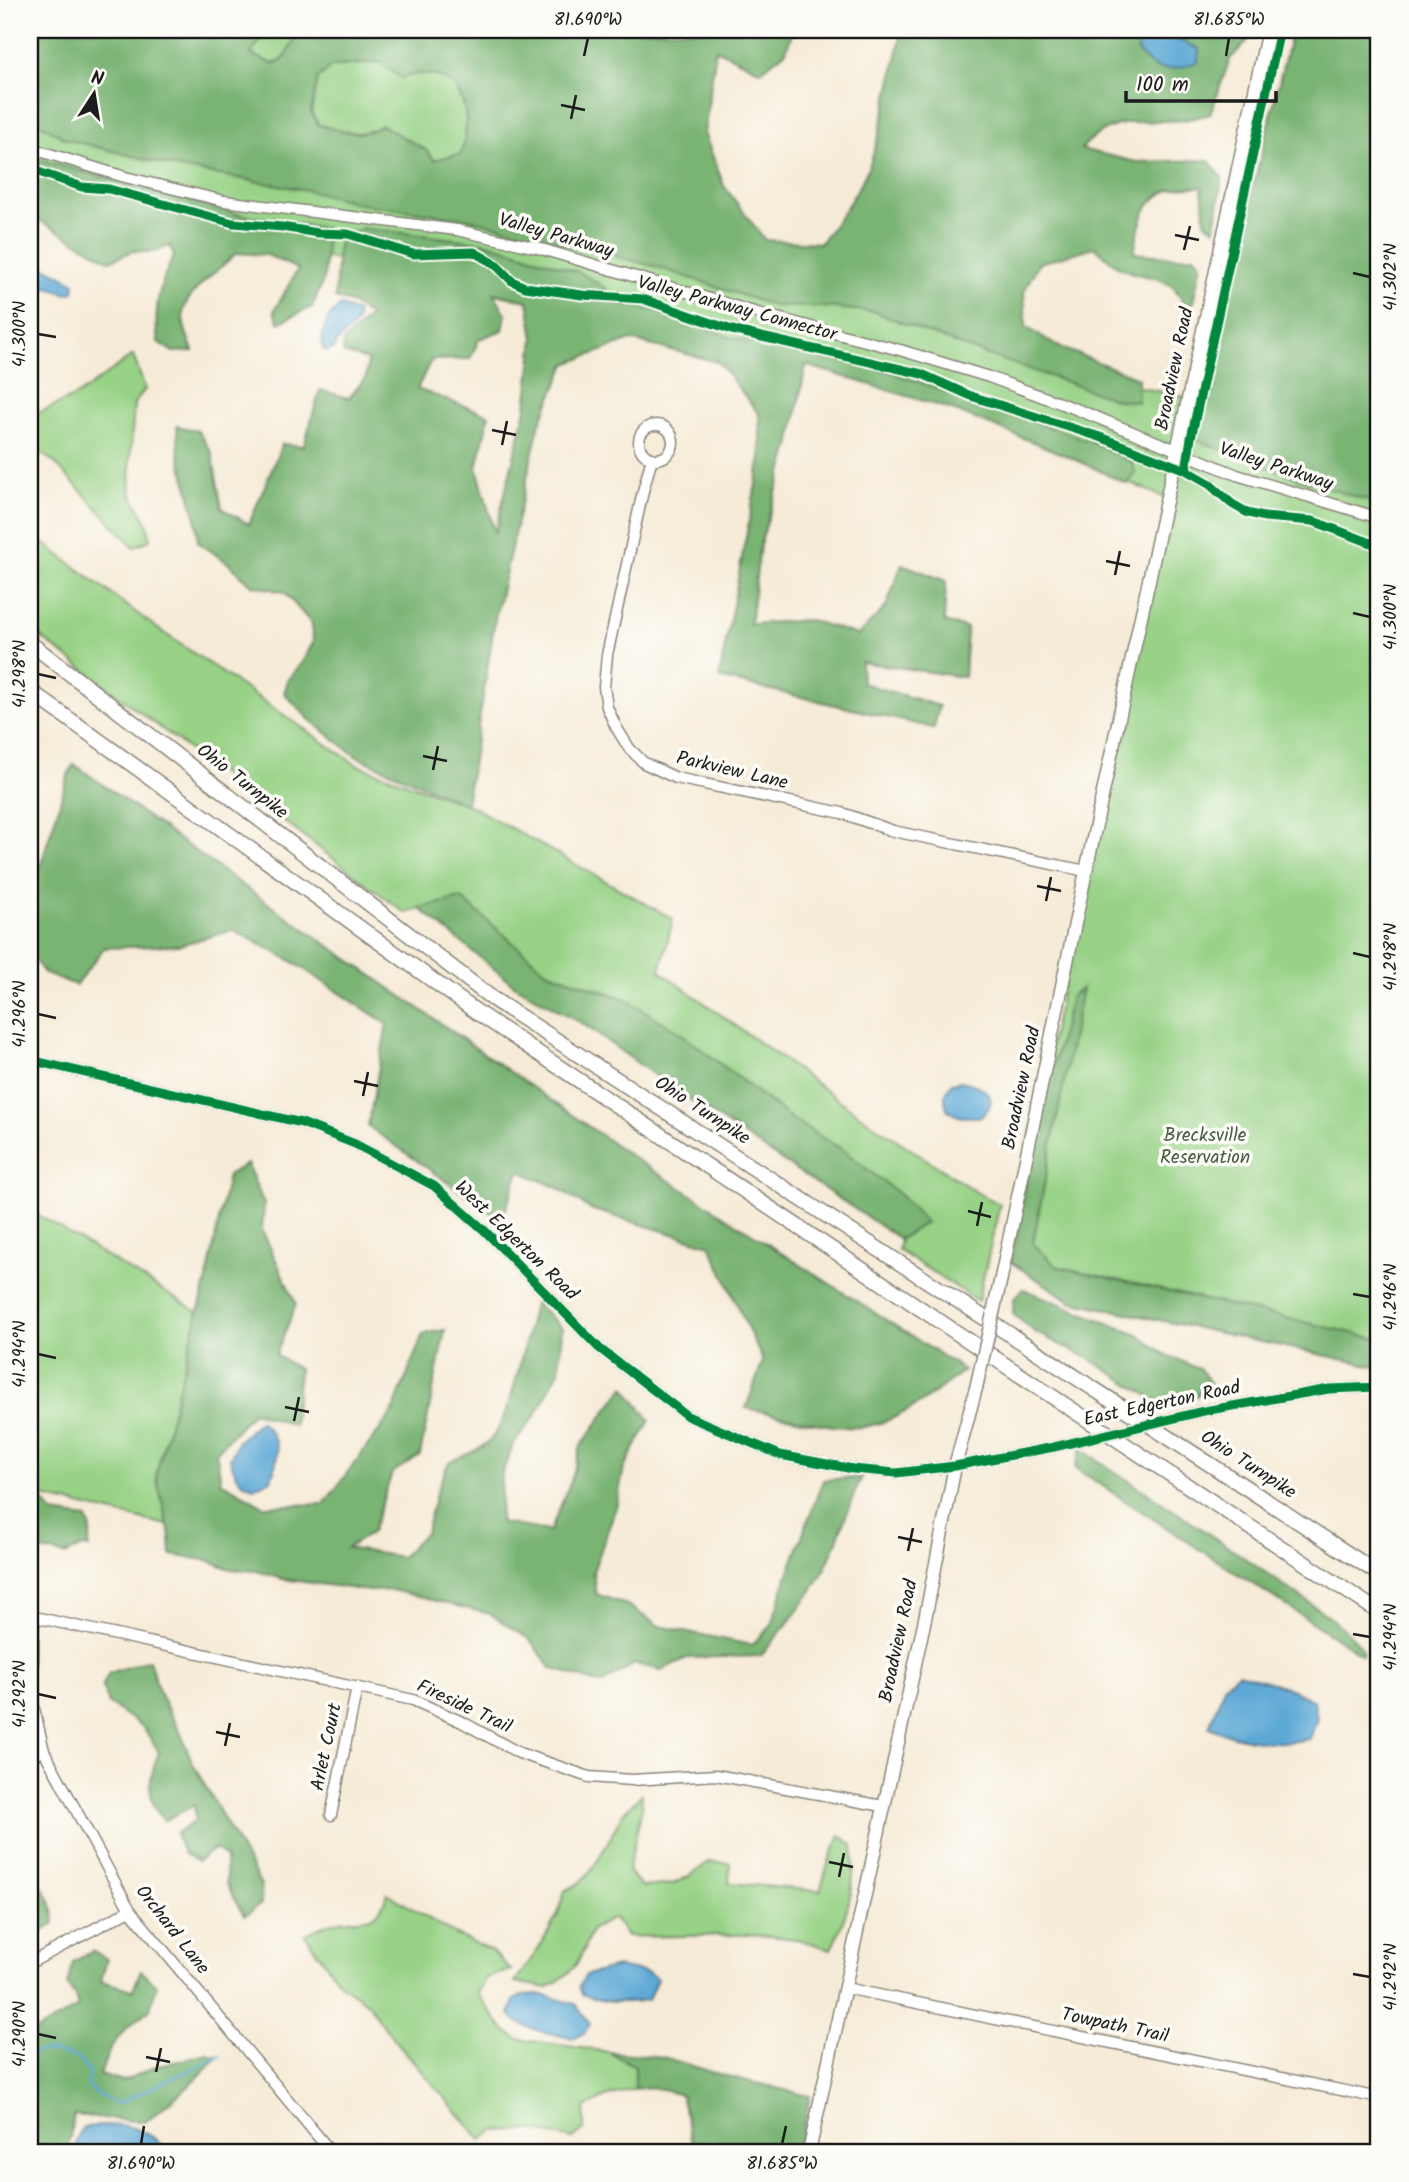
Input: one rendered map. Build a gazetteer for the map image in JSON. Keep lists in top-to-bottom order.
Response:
{
  "streets": {
    "highway": ["Ohio Turnpike"],
    "main road": ["Broadview Road"],
    "street": [
      "Valley Parkway",
      "Parkview Lane",
      "West Edgerton Road",
      "East Edgerton Road",
      "Fireside Trail",
      "Arlet Court",
      "Orchard Lane",
      "Towpath Trail"
    ],
    "cycle path": ["Valley Parkway Connector"]
  },
  "crossings": [
    ["Valley Parkway", "Broadview Road"],
    ["Broadview Road", "Parkview Lane"],
    ["Broadview Road", "West Edgerton Road"],
    ["Broadview Road", "East Edgerton Road"],
    ["Broadview Road", "Fireside Trail"],
    ["Broadview Road", "Towpath Trail"],
    ["West Edgerton Road", "East Edgerton Road"],
    ["Fireside Trail", "Arlet Court"],
    ["Fireside Trail", "Orchard Lane"]
  ],
  "parks": ["Brecksville Reservation"],
  "scale_bar": "100 m",
  "north": "top",
  "coordinates": [
    "81.690°W",
    "81.685°W",
    "41.302°N",
    "41.300°N",
    "41.298°N",
    "41.296°N",
    "41.294°N",
    "41.292°N",
    "41.290°N"
  ]
}
